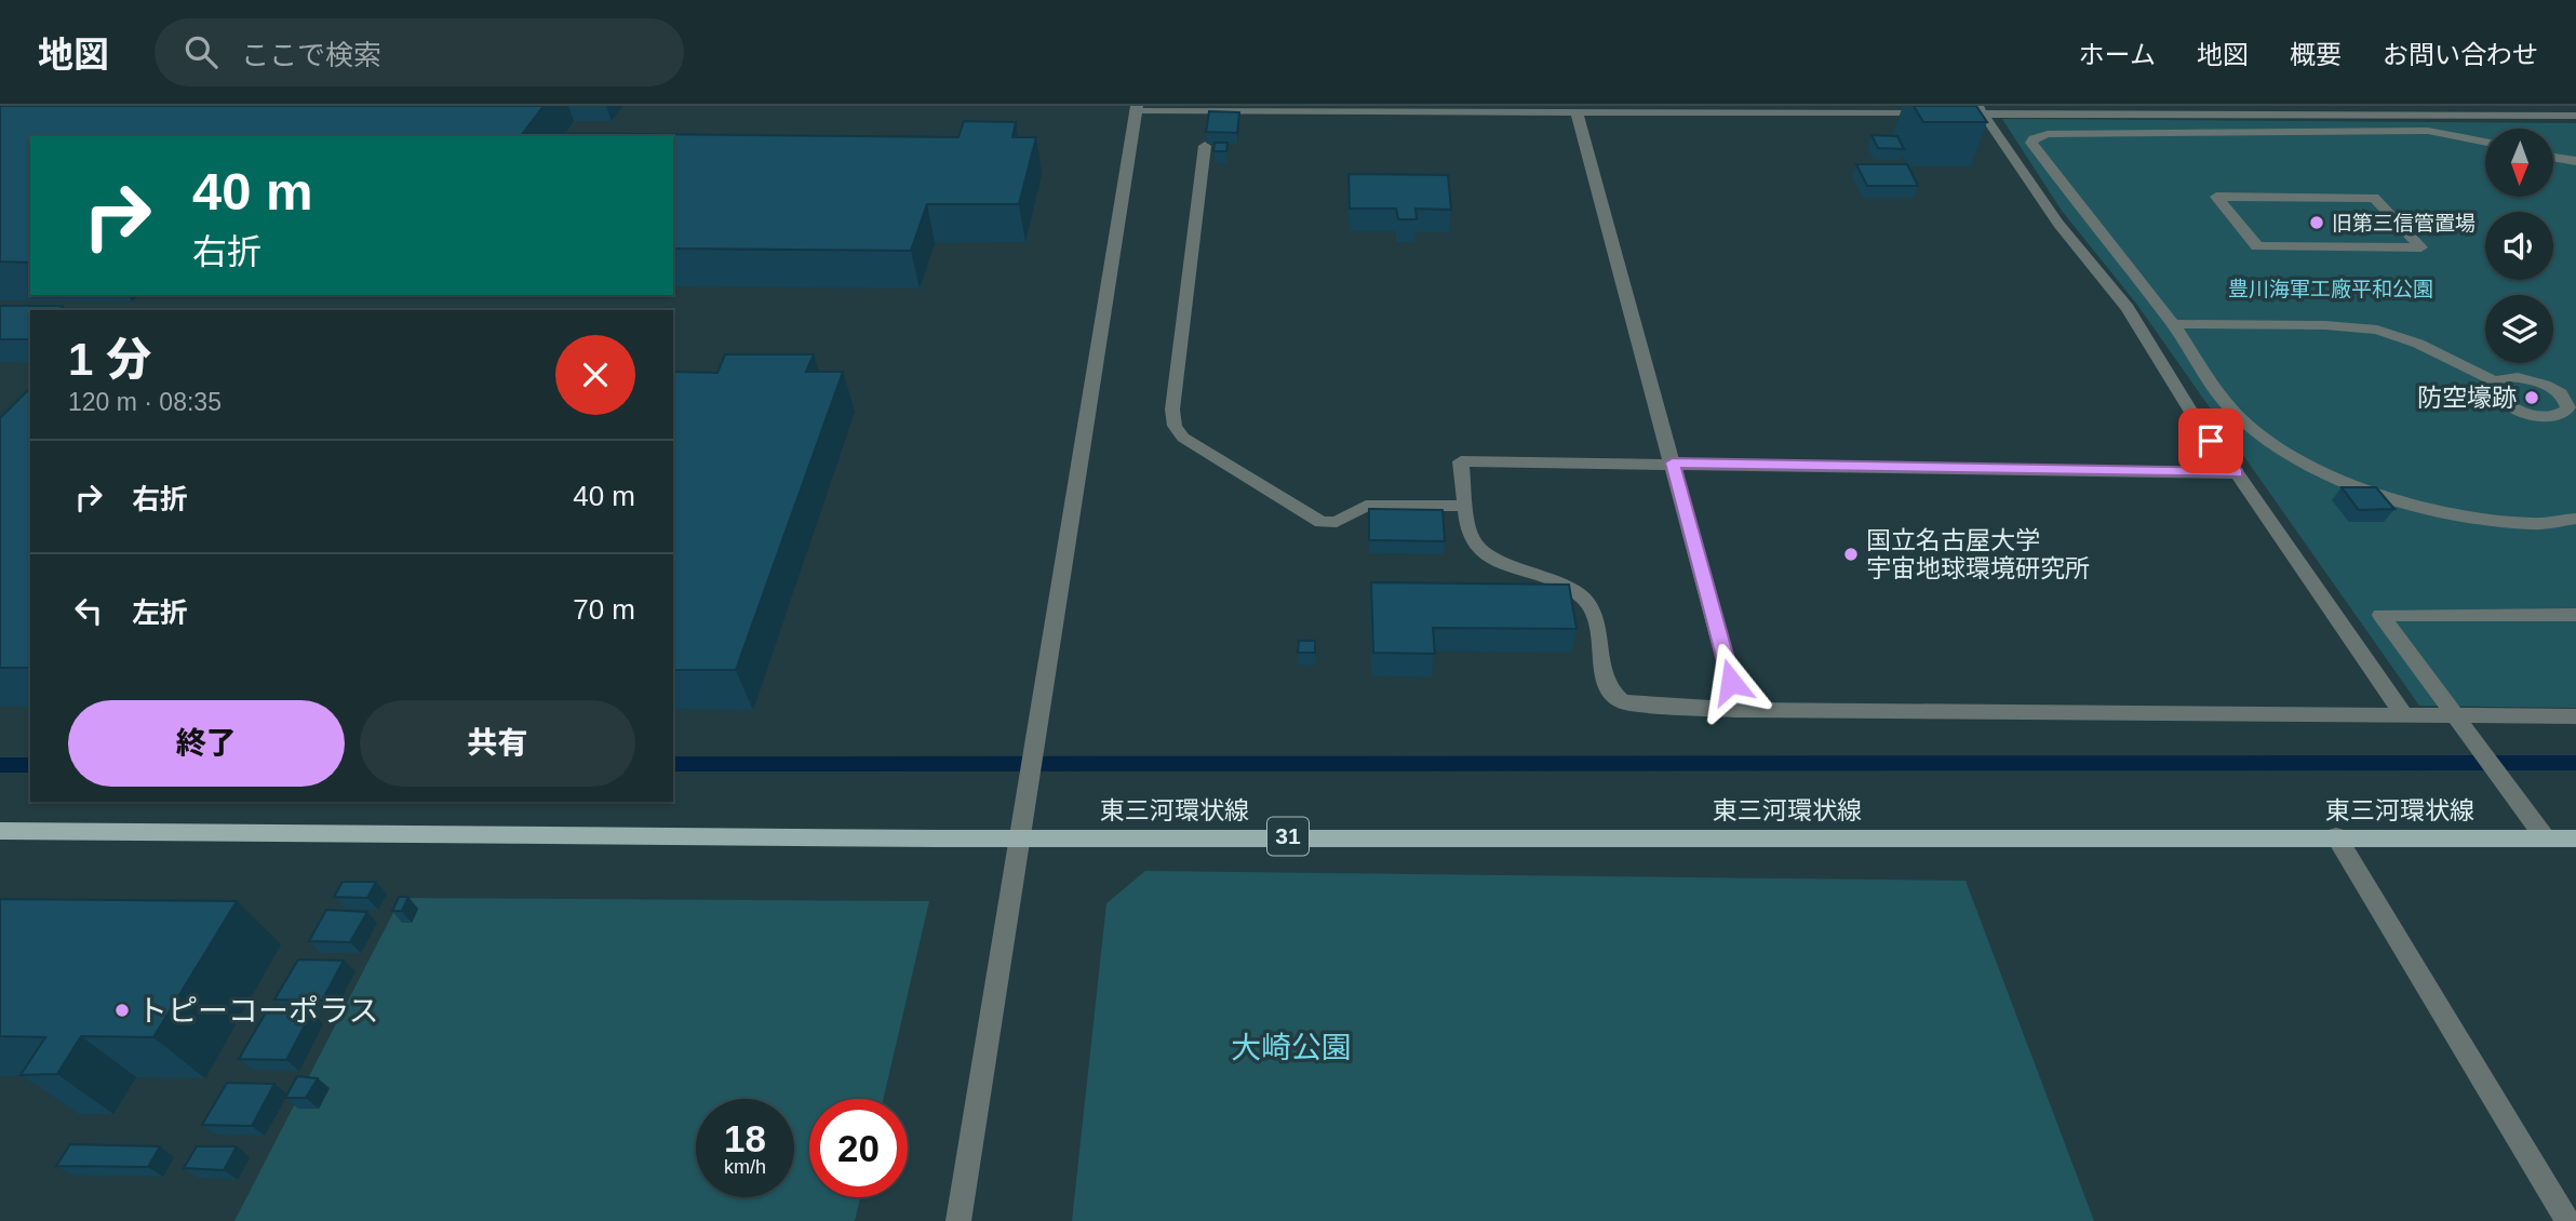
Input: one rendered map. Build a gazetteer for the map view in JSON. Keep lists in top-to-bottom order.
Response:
{
  "streets": {
    "main road": ["東三河環状線", "31"]
  },
  "parks": ["豊川海軍工廠平和公園", "大崎公園"],
  "places": [
    "旧第三信管置場",
    "防空壕跡",
    "国立名古屋大学 宇宙地球環境研究所",
    "トピーコーポラス"
  ],
  "north": "bottom",
  "page": {
    "header": "地図",
    "search": "ここで検索",
    "nav": [
      "ホーム",
      "地図",
      "概要",
      "お問い合わせ"
    ],
    "turn": ["40 m", "右折"],
    "heading": ["1 分", "120 m · 08:35"],
    "list": [
      {
        "name": "右折",
        "value": "40 m"
      },
      {
        "name": "左折",
        "value": "70 m"
      }
    ],
    "buttons": ["終了", "共有"],
    "speed": "18 km/h",
    "limit": "20"
  }
}
